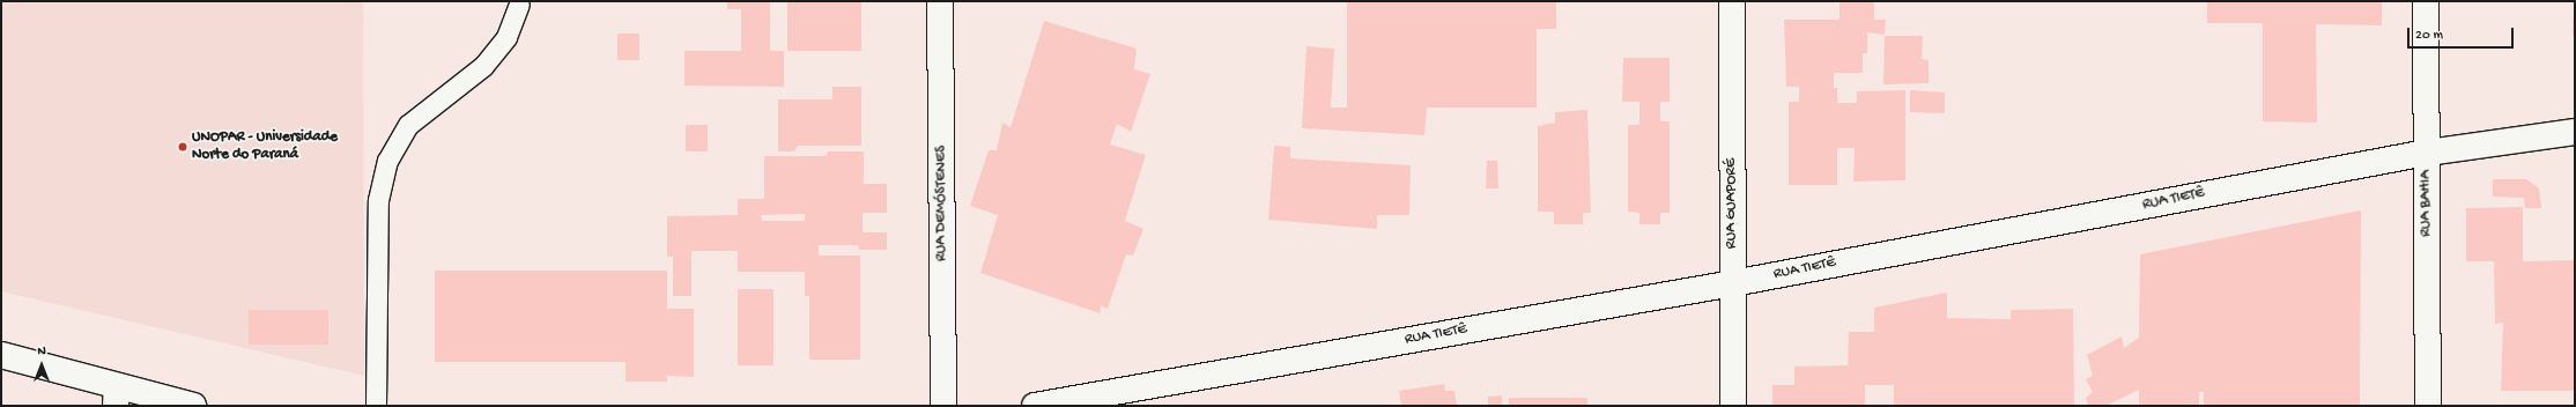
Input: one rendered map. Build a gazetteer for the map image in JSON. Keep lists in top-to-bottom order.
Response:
{
  "streets": {
    "street": [
      "RUA TIETÊ",
      "RUA DEMÓSTENES",
      "RUA GUAPORÉ",
      "RUA BAHIA"
    ]
  },
  "crossings": [
    ["RUA TIETÊ", "RUA GUAPORÉ"],
    ["RUA TIETÊ", "RUA BAHIA"]
  ],
  "places": ["UNOPAR - Universidade Norte do Paraná"],
  "scale_bar": "20 m",
  "north": "top"
}
